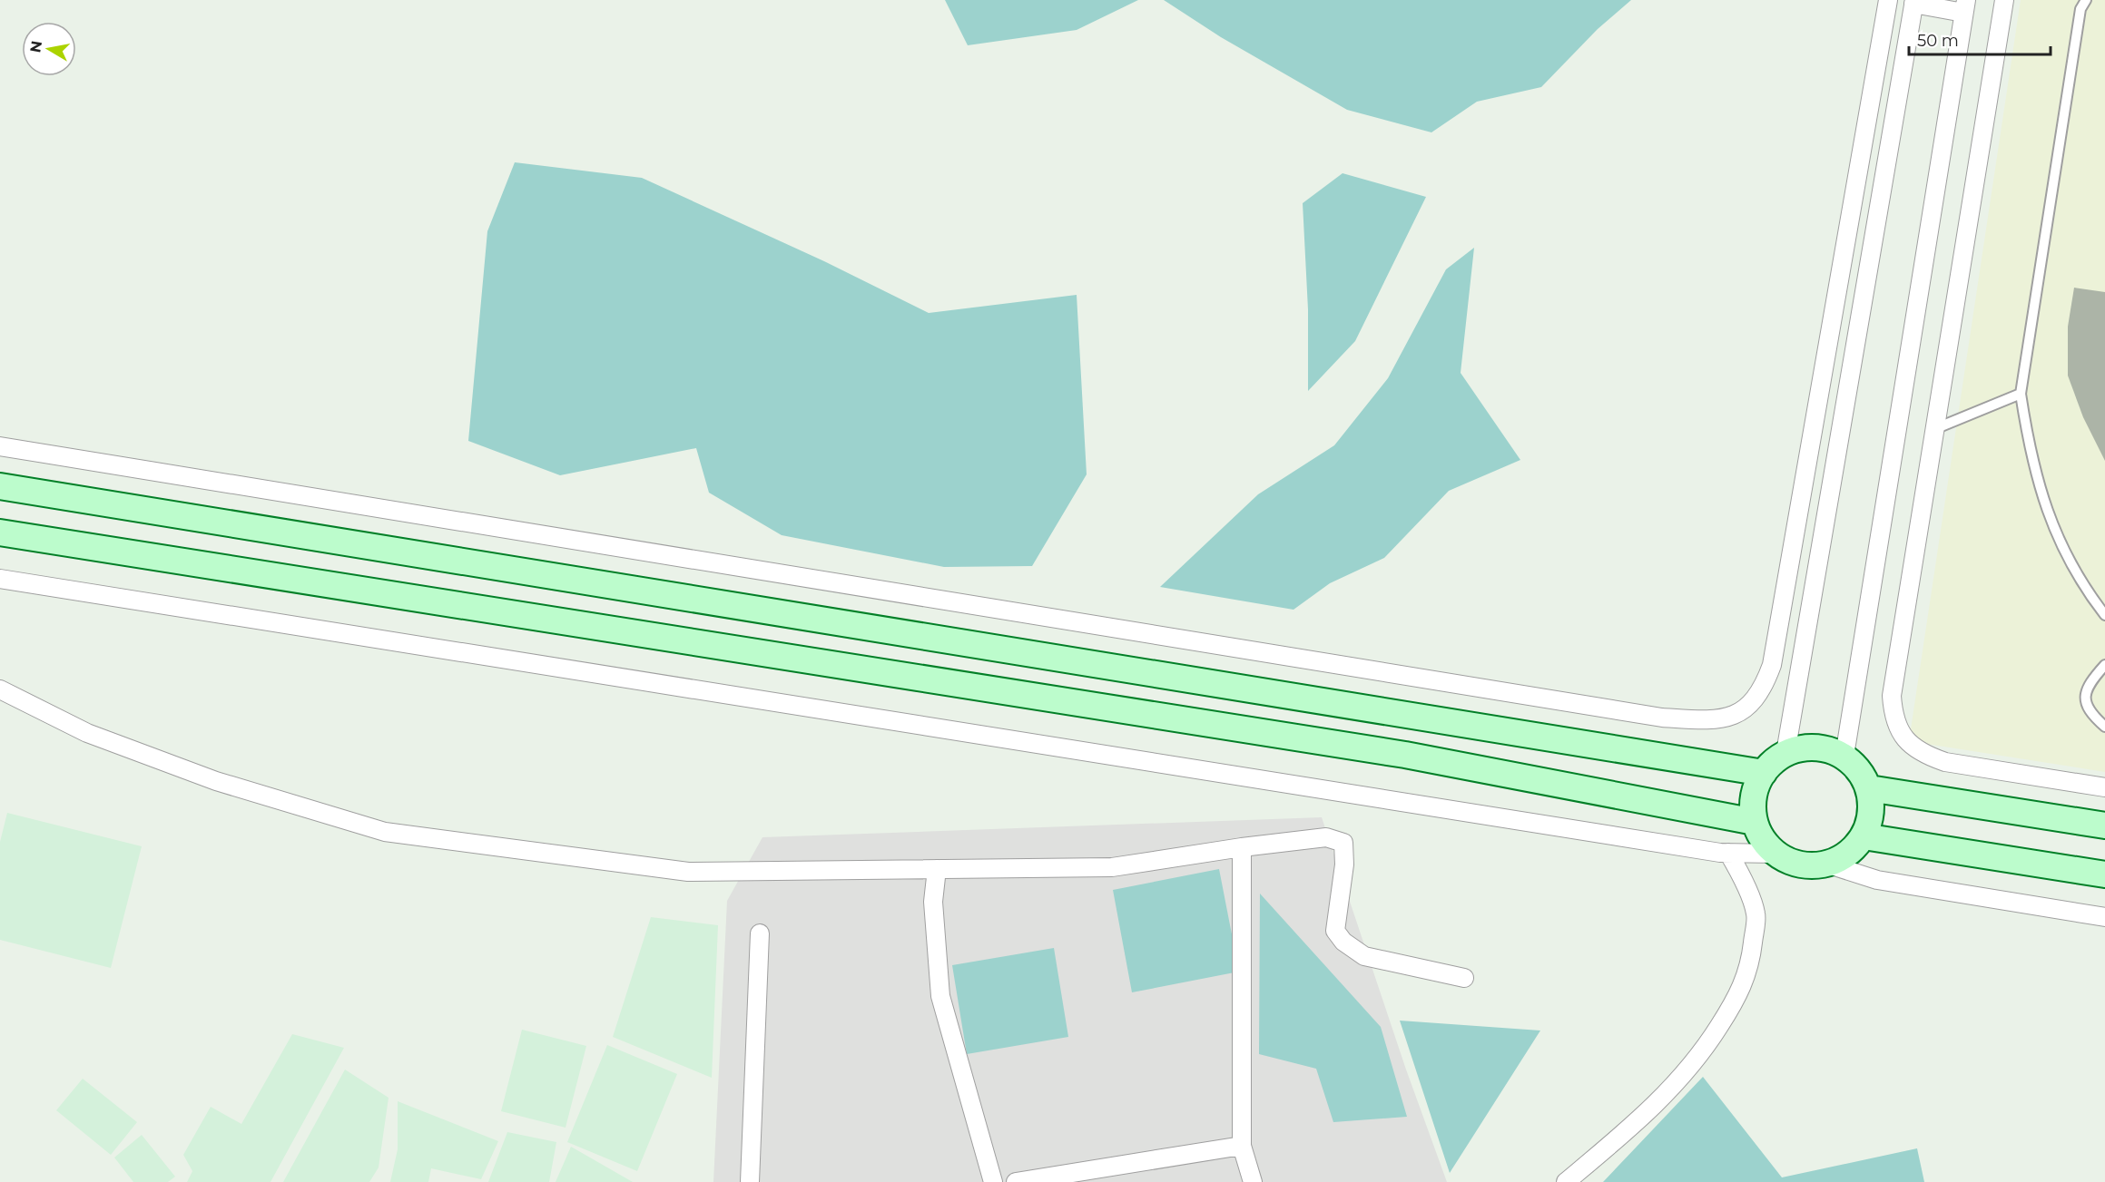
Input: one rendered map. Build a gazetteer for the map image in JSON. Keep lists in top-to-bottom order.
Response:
{
  "scale_bar": "50 m",
  "north": "left"
}
